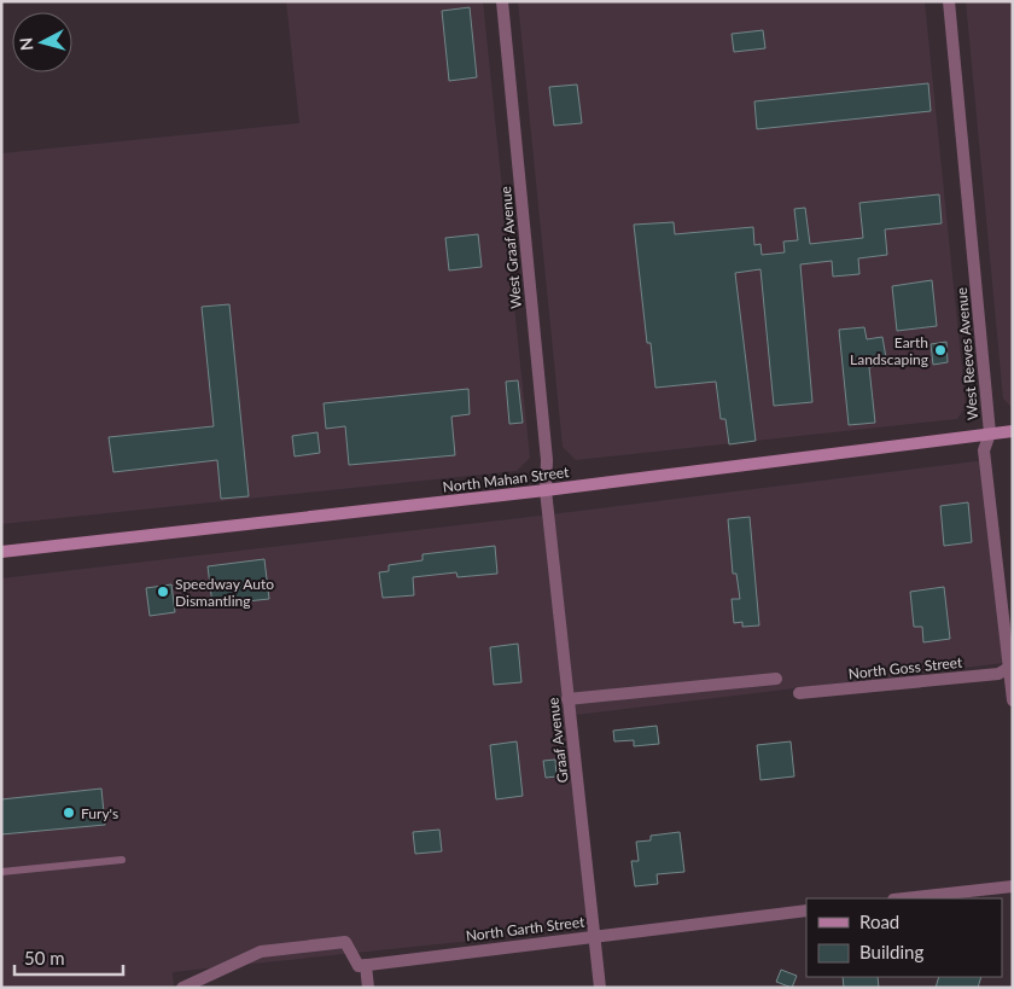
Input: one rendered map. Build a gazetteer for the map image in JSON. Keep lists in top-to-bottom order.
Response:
{
  "streets": {
    "street": [
      "West Graaf Avenue",
      "West Reeves Avenue",
      "North Mahan Street",
      "North Goss Street",
      "Graaf Avenue",
      "North Garth Street"
    ]
  },
  "crossings": [
    ["West Graaf Avenue", "North Mahan Street"],
    ["West Graaf Avenue", "Graaf Avenue"],
    ["West Reeves Avenue", "North Mahan Street"],
    ["West Reeves Avenue", "North Goss Street"],
    ["North Mahan Street", "Graaf Avenue"],
    ["Graaf Avenue", "North Garth Street"]
  ],
  "places": ["Earth Landscaping", "Speedway Auto Dismantling", "Fury's"],
  "legend": ["Road", "Building"],
  "scale_bar": "50 m",
  "north": "left"
}
